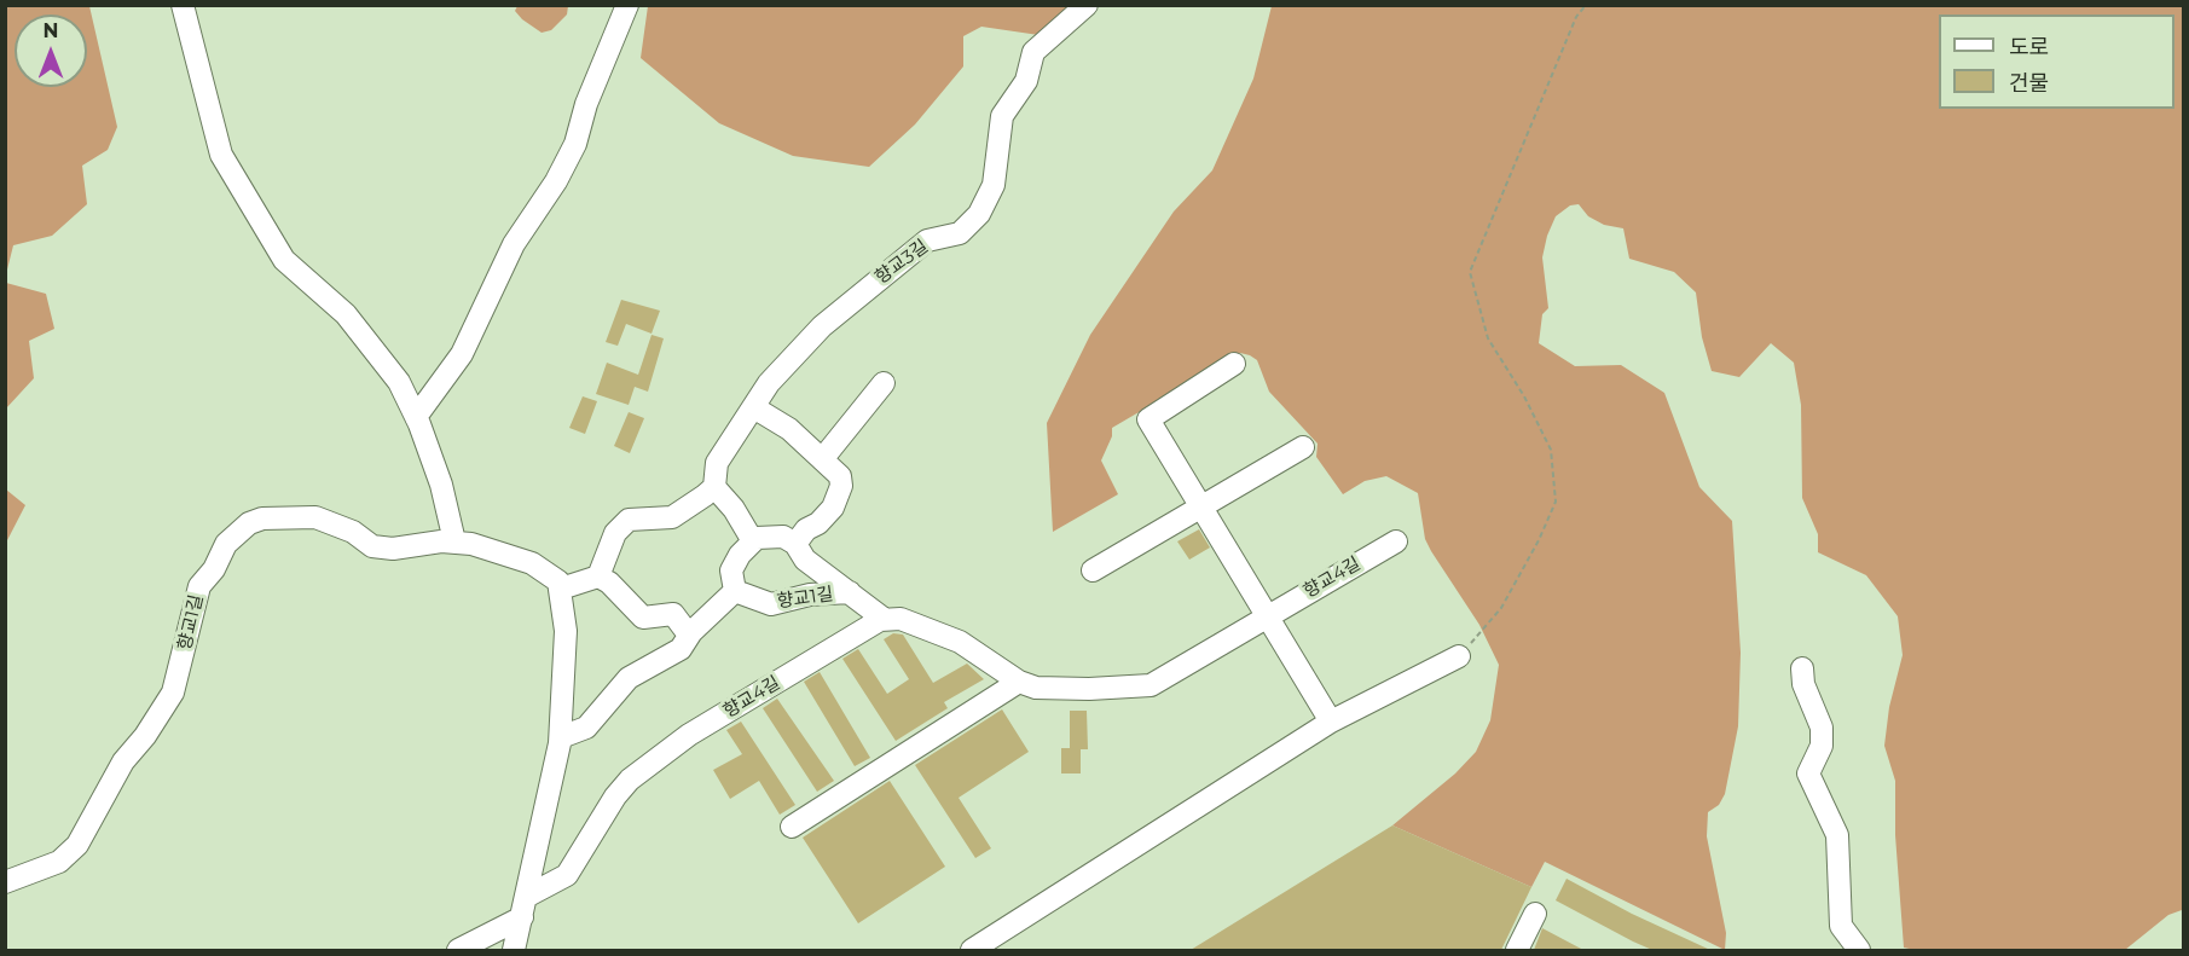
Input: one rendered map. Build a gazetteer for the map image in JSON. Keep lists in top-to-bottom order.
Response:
{
  "streets": {
    "street": ["향교3길", "향교4길", "향교1길"]
  },
  "legend": ["도로", "건물"],
  "north": "top"
}
